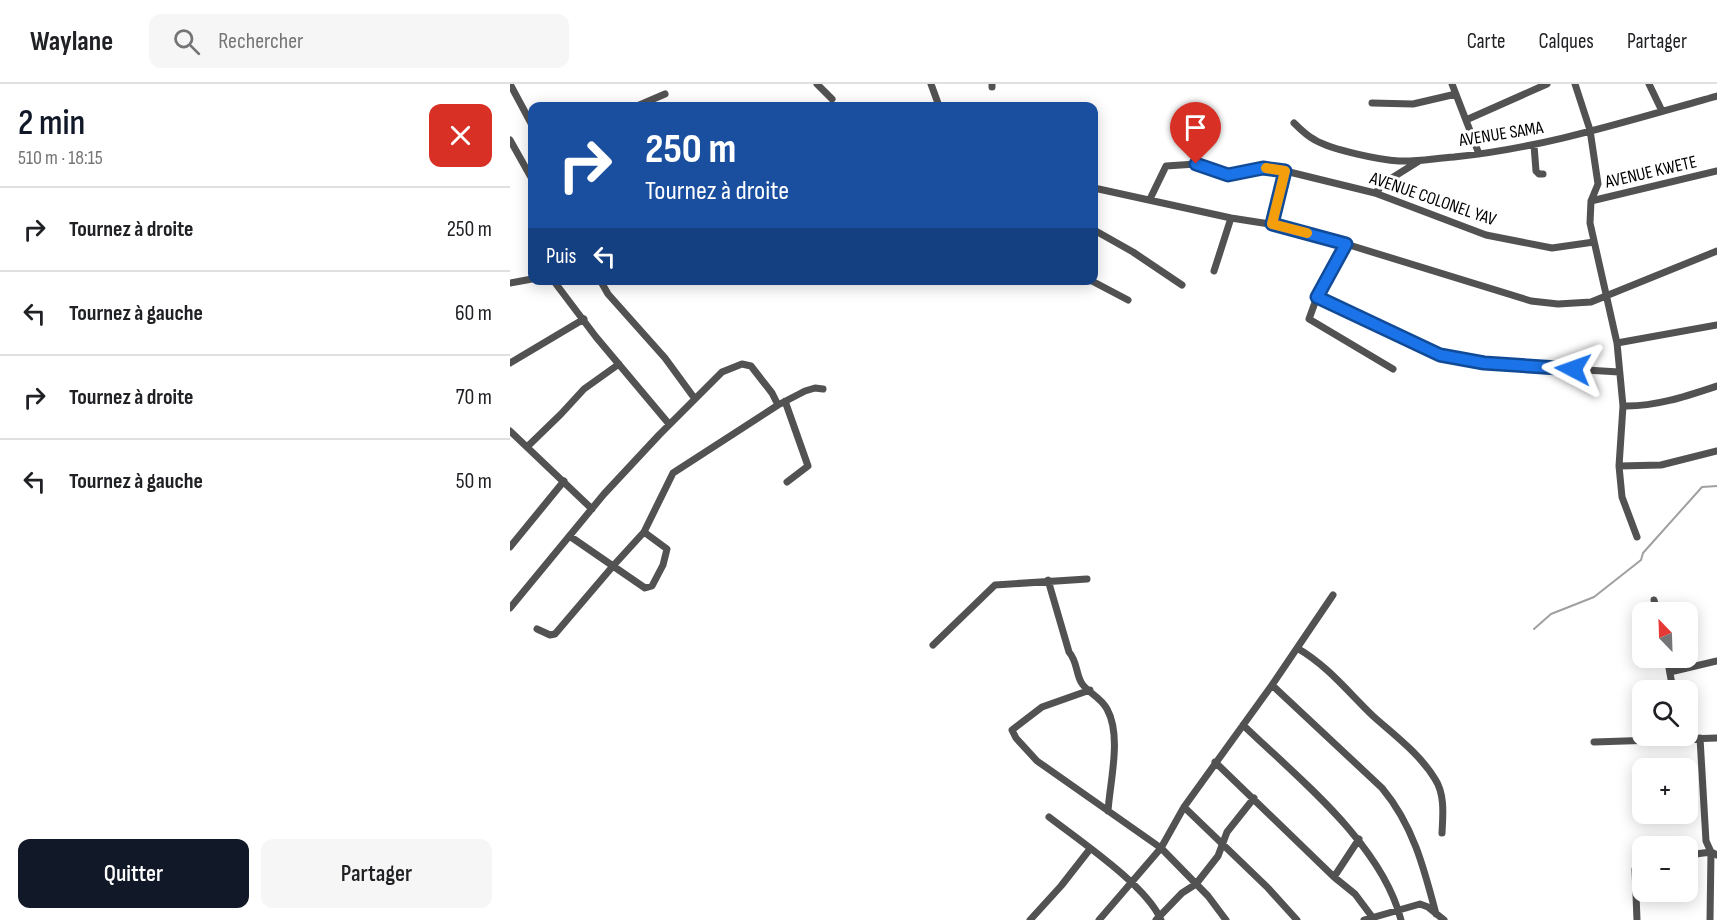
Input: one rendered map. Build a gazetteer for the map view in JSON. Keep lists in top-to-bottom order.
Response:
{
  "streets": {
    "street": ["AVENUE SAMA", "AVENUE KWETE", "AVENUE COLONEL YAV"]
  },
  "north": "top left",
  "page": {
    "header": "Waylane",
    "search": "Rechercher",
    "nav": ["Carte", "Calques", "Partager"],
    "heading": ["2 min", "510 m · 18:15"],
    "turn": ["250 m", "Tournez à droite"],
    "list": [
      {
        "name": "Tournez à droite",
        "value": "250 m"
      },
      {
        "name": "Tournez à gauche",
        "value": "60 m"
      },
      {
        "name": "Tournez à droite",
        "value": "70 m"
      },
      {
        "name": "Tournez à gauche",
        "value": "50 m"
      }
    ],
    "then": "Puis",
    "map_buttons": ["+", "−"],
    "buttons": ["Quitter", "Partager"]
  }
}
